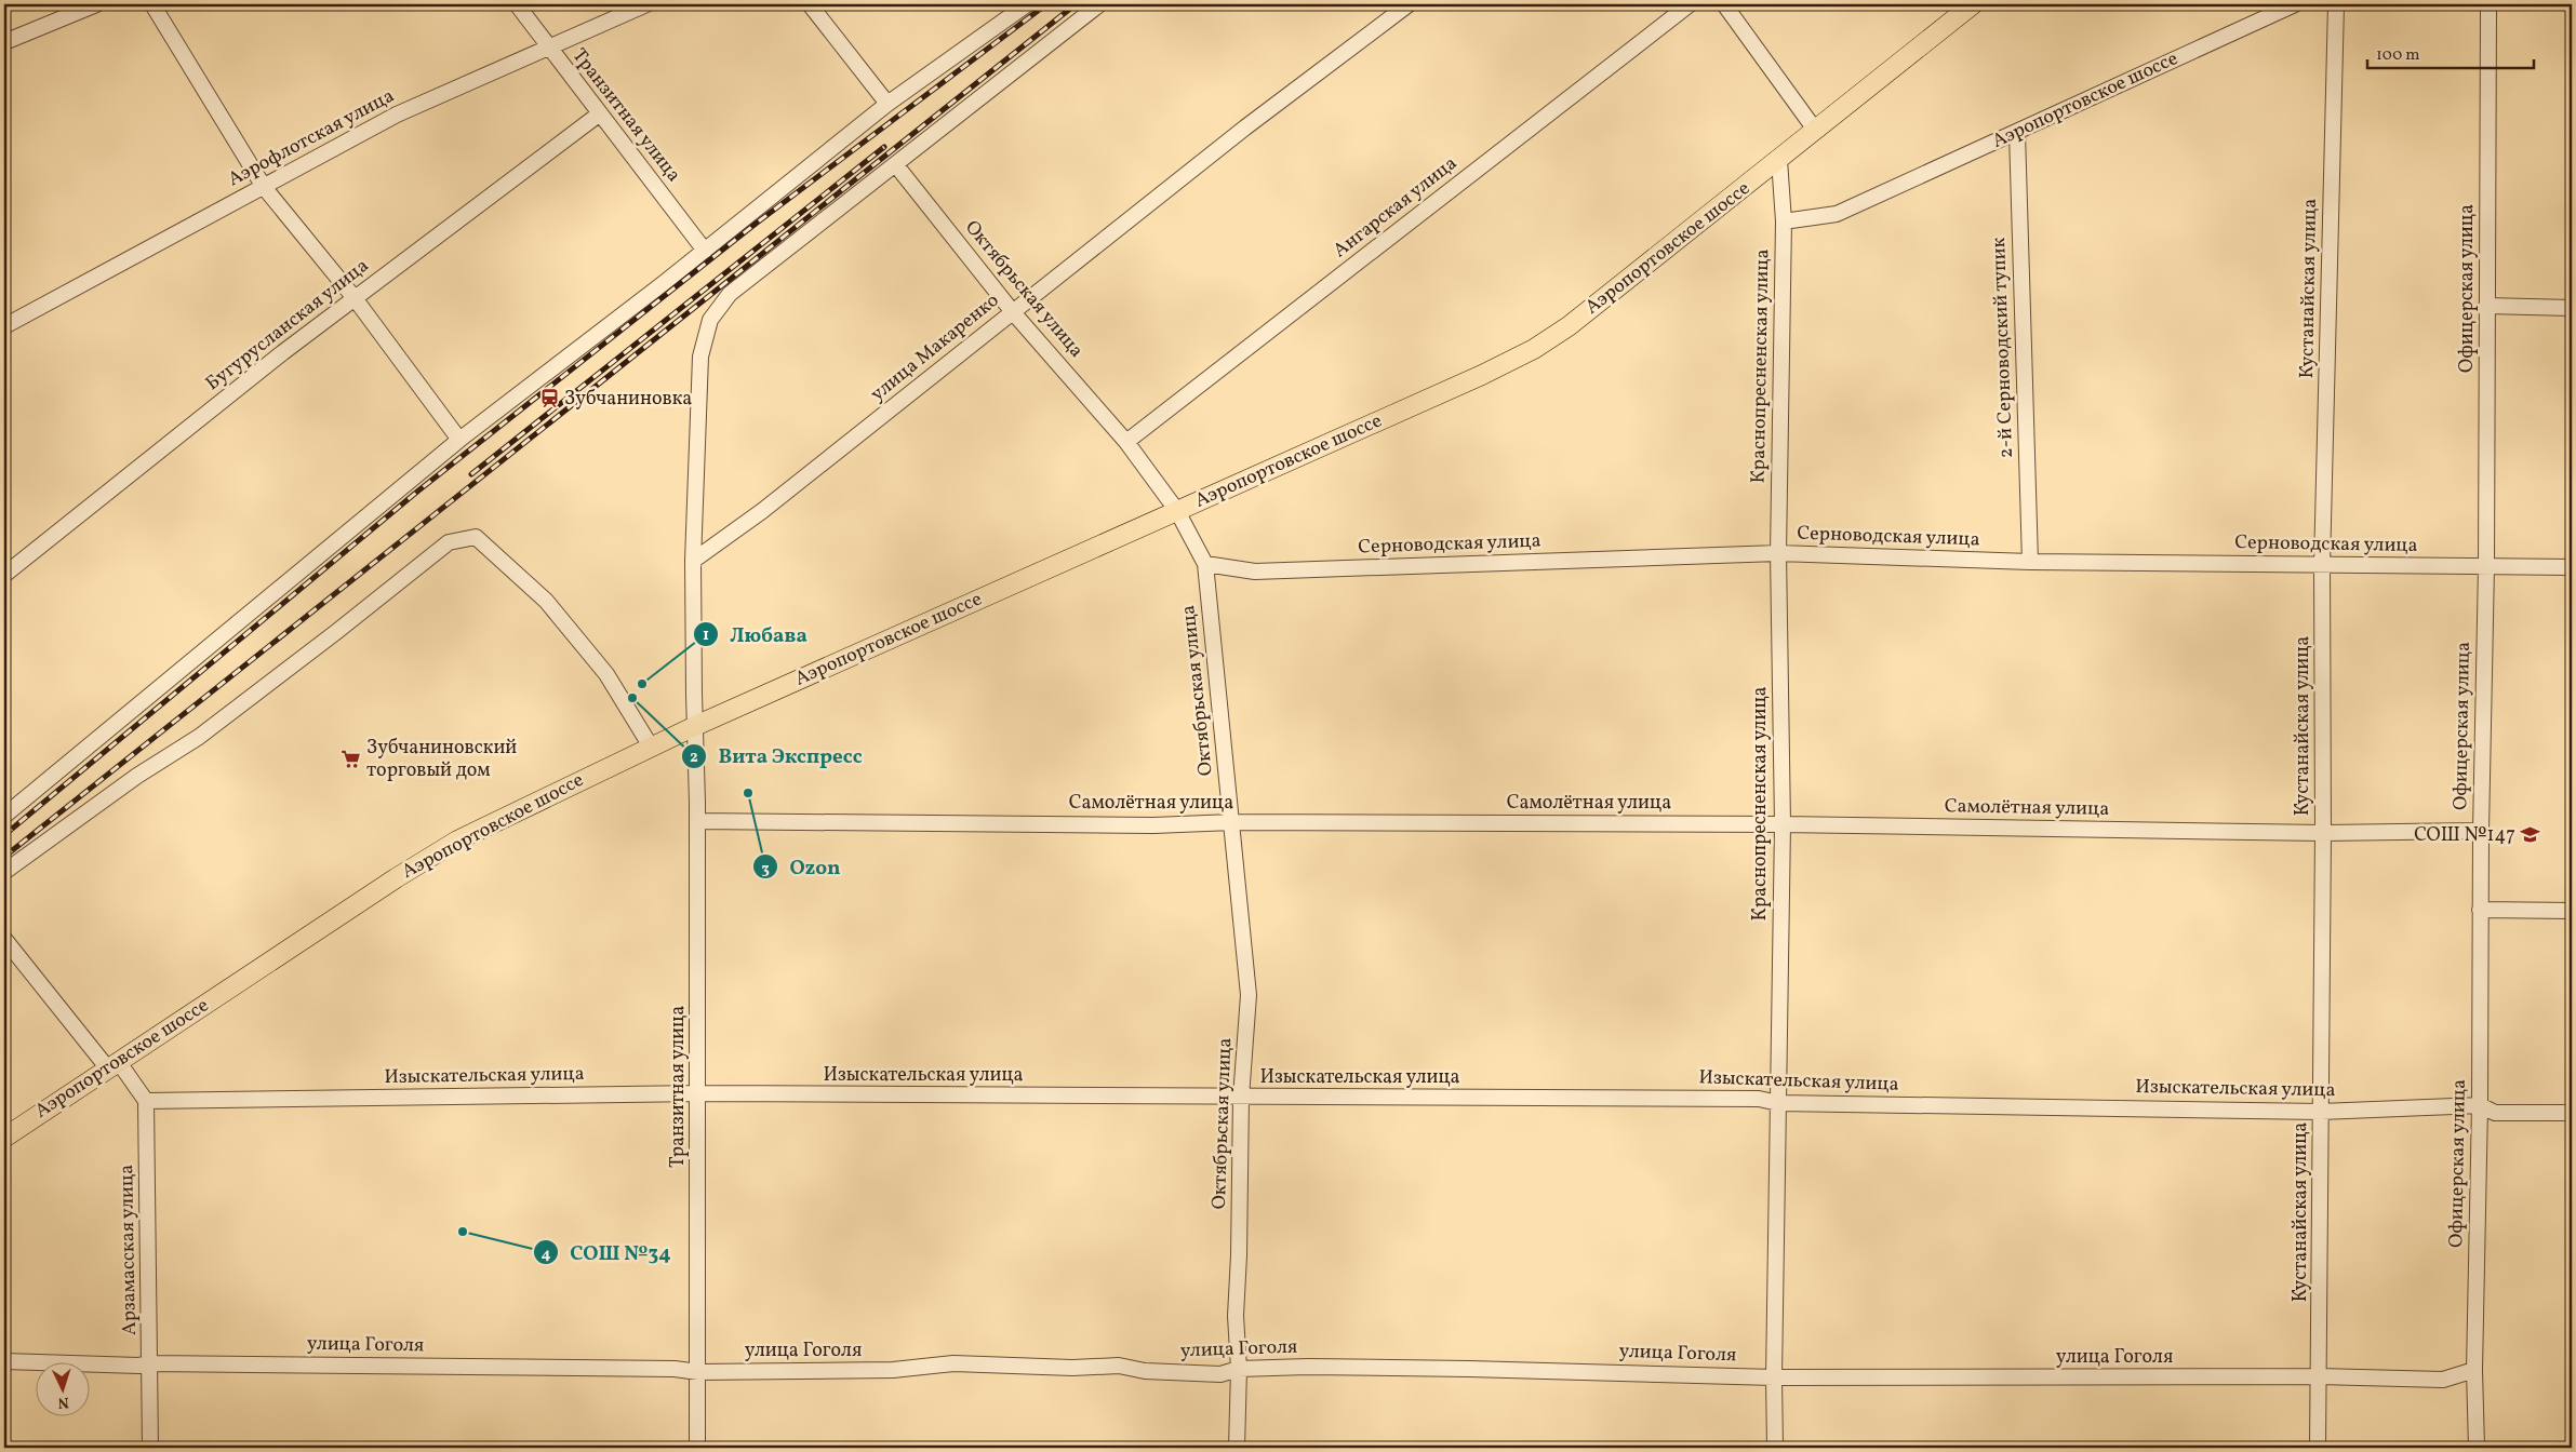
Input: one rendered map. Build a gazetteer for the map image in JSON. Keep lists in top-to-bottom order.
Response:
{
  "streets": {
    "main road": ["Аэропортовское шоссе"],
    "street": [
      "Транзитная улица",
      "Аэрофлотская улица",
      "Ангарская улица",
      "Кустанайская улица",
      "Офицерская улица",
      "Октябрьская улица",
      "Бугурусланская улица",
      "улица Макаренко",
      "2-й Серноводский тупик",
      "Краснопресненская улица",
      "Серноводская улица",
      "Самолётная улица",
      "Изыскательская улица",
      "Арзамасская улица",
      "улица Гоголя"
    ]
  },
  "crossings": [
    ["Аэропортовское шоссе", "Транзитная улица"],
    ["Аэропортовское шоссе", "Октябрьская улица"],
    ["Аэропортовское шоссе", "2-й Серноводский тупик"],
    ["Аэропортовское шоссе", "Краснопресненская улица"],
    ["Транзитная улица", "Аэрофлотская улица"],
    ["Транзитная улица", "Бугурусланская улица"],
    ["Транзитная улица", "Самолётная улица"],
    ["Транзитная улица", "Изыскательская улица"],
    ["Транзитная улица", "улица Гоголя"],
    ["Ангарская улица", "Октябрьская улица"],
    ["Кустанайская улица", "Серноводская улица"],
    ["Кустанайская улица", "Самолётная улица"],
    ["Кустанайская улица", "Изыскательская улица"],
    ["Кустанайская улица", "улица Гоголя"],
    ["Офицерская улица", "Серноводская улица"],
    ["Офицерская улица", "Самолётная улица"],
    ["Офицерская улица", "Изыскательская улица"],
    ["Офицерская улица", "улица Гоголя"],
    ["Октябрьская улица", "улица Макаренко"],
    ["Октябрьская улица", "Серноводская улица"],
    ["Октябрьская улица", "Самолётная улица"],
    ["Октябрьская улица", "Изыскательская улица"],
    ["Октябрьская улица", "улица Гоголя"],
    ["2-й Серноводский тупик", "Серноводская улица"],
    ["Краснопресненская улица", "Серноводская улица"],
    ["Краснопресненская улица", "Самолётная улица"],
    ["Краснопресненская улица", "Изыскательская улица"],
    ["Краснопресненская улица", "улица Гоголя"],
    ["Изыскательская улица", "Арзамасская улица"],
    ["Арзамасская улица", "улица Гоголя"]
  ],
  "places": {
    "station": ["Зубчаниновка"],
    "other": [
      "Любава",
      "Вита Экспресс",
      "Ozon",
      "СОШ №34"
    ],
    "supermarket": ["Зубчаниновский торговый дом"],
    "school or university": ["СОШ №147"]
  },
  "scale_bar": "100 m",
  "north": "bottom"
}
